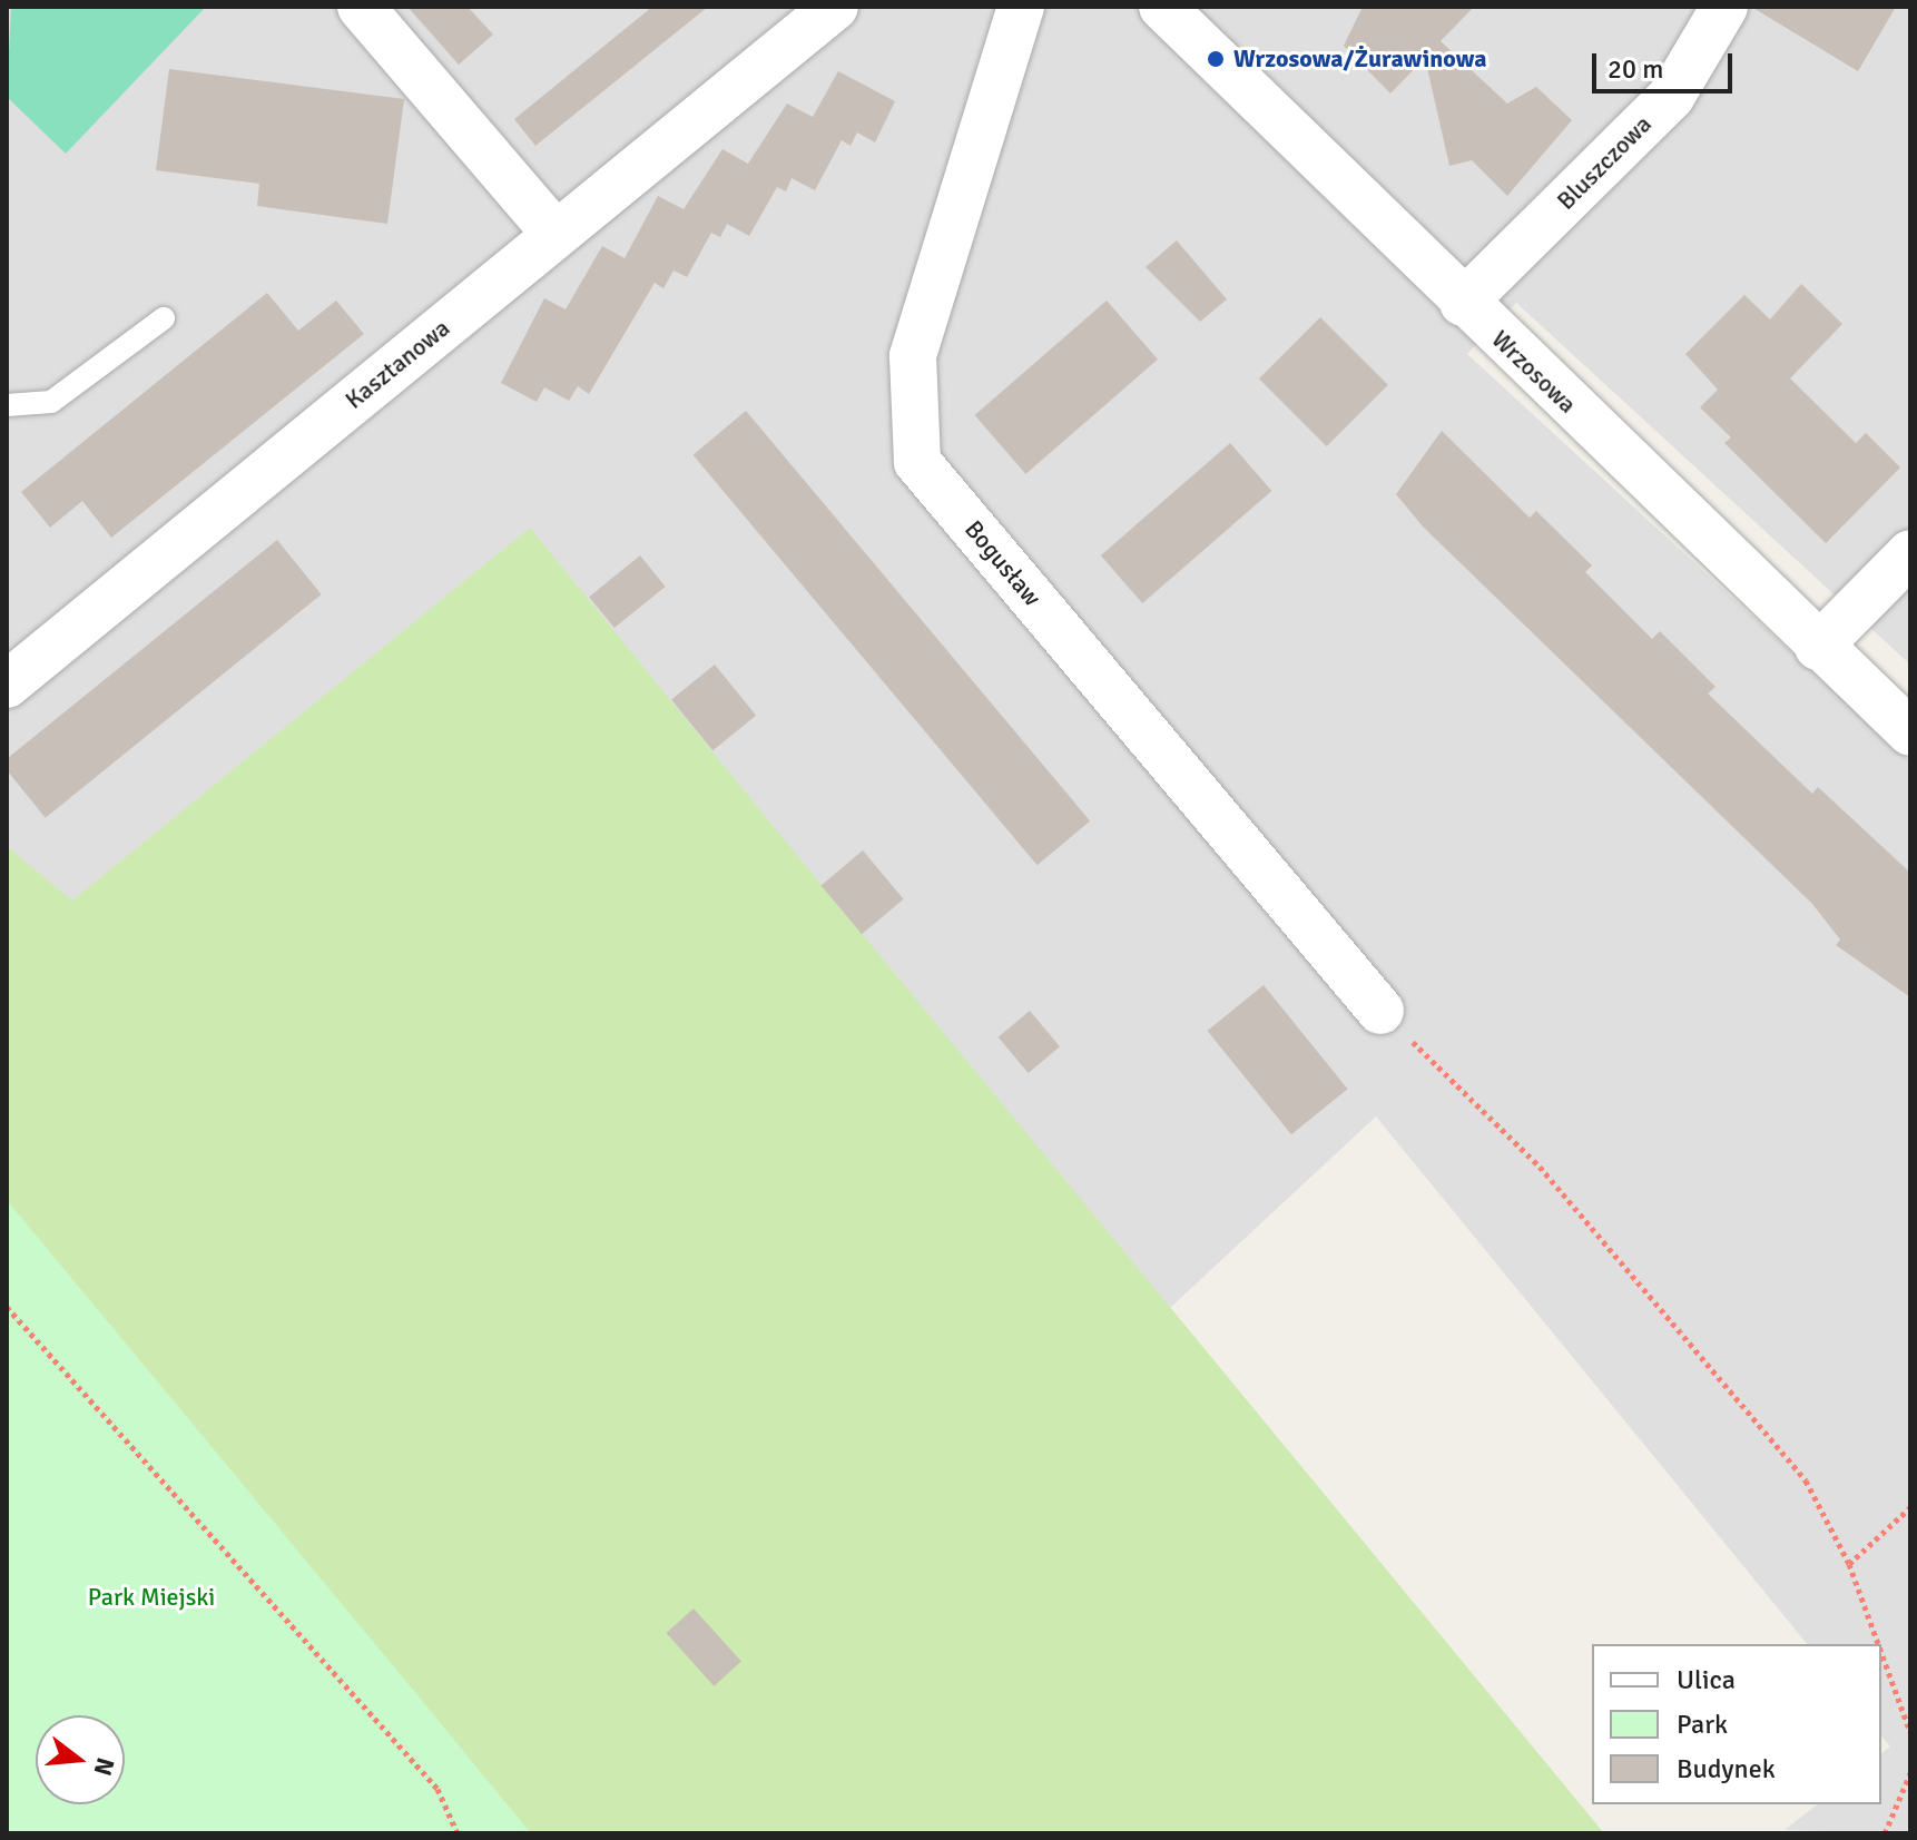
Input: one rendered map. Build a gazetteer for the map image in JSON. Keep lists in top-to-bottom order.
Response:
{
  "streets": {
    "street": [
      "Bluszczowa",
      "Kasztanowa",
      "Wrzosowa",
      "Bogusław"
    ]
  },
  "crossings": [
    ["Bluszczowa", "Wrzosowa"]
  ],
  "parks": ["Park Miejski"],
  "places": ["Wrzosowa/Żurawinowa"],
  "legend": ["Ulica", "Park", "Budynek"],
  "scale_bar": "20 m",
  "north": "right"
}
